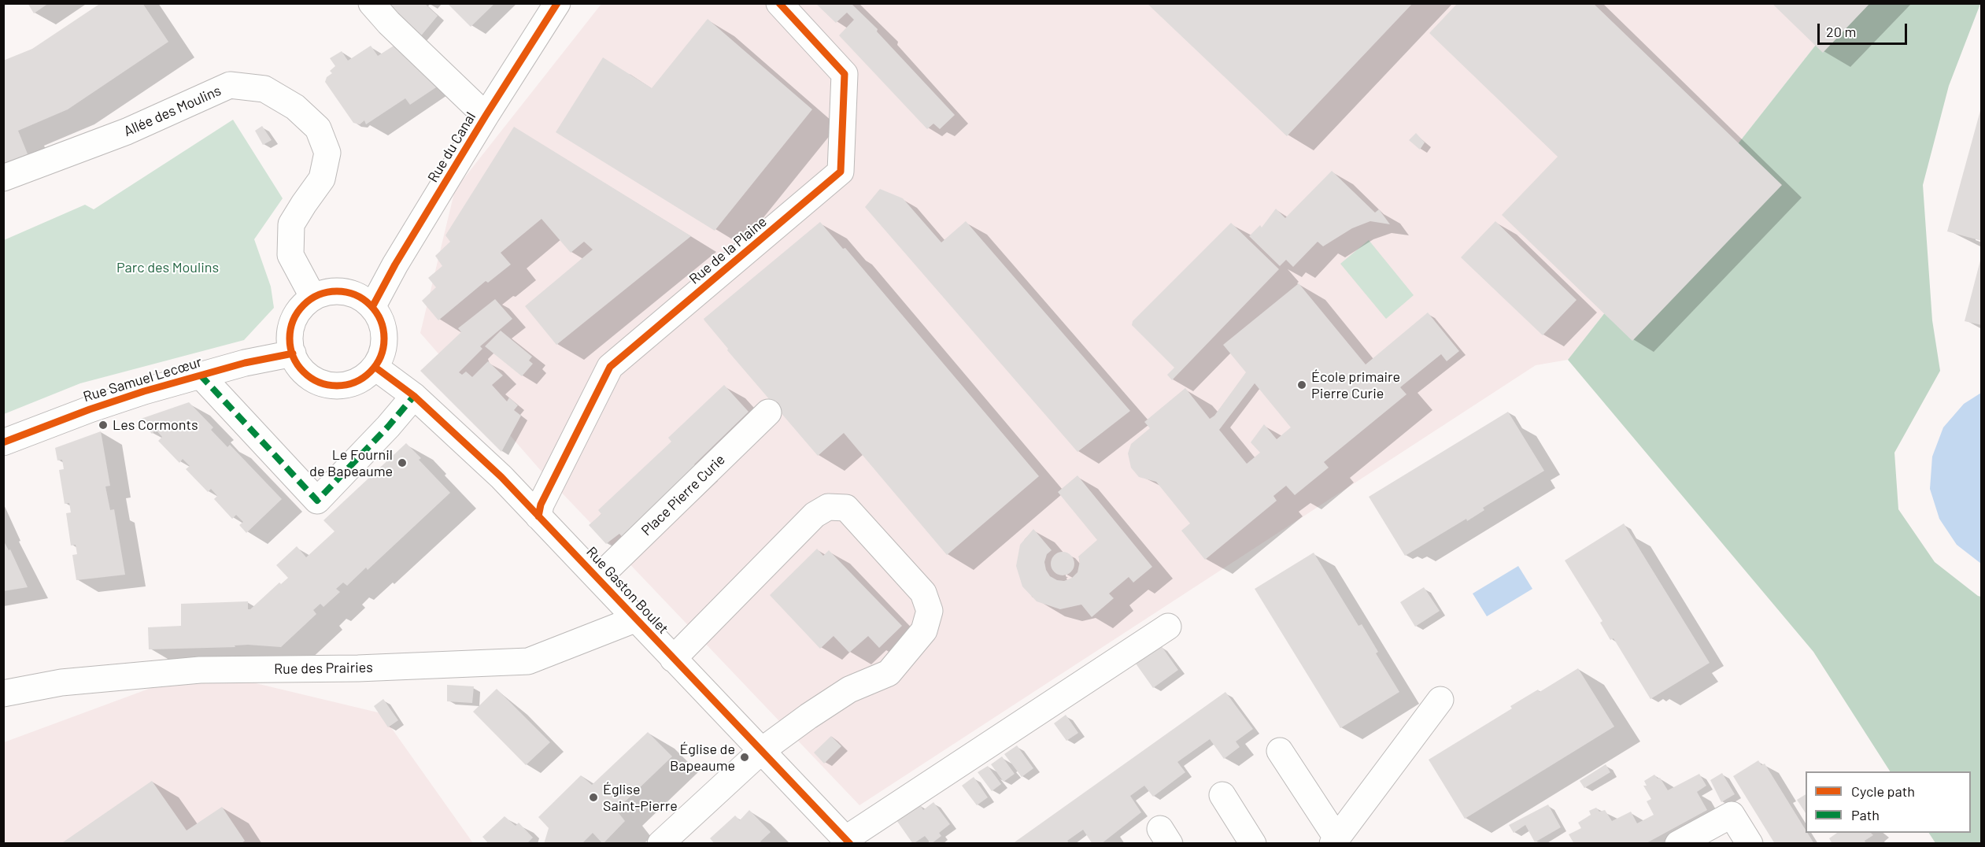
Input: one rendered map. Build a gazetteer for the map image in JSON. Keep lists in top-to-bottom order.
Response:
{
  "streets": {
    "street": [
      "Allée des Moulins",
      "Rue du Canal",
      "Rue de la Plaine",
      "Rue Samuel Lecœur",
      "Place Pierre Curie",
      "Rue Gaston Boulet",
      "Rue des Prairies"
    ]
  },
  "crossings": [
    ["Allée des Moulins", "Rue du Canal"],
    ["Allée des Moulins", "Rue Samuel Lecœur"],
    ["Allée des Moulins", "Rue Gaston Boulet"],
    ["Rue du Canal", "Rue Samuel Lecœur"],
    ["Rue du Canal", "Rue Gaston Boulet"],
    ["Rue de la Plaine", "Rue Gaston Boulet"],
    ["Rue Samuel Lecœur", "Rue Gaston Boulet"],
    ["Place Pierre Curie", "Rue Gaston Boulet"],
    ["Rue Gaston Boulet", "Rue des Prairies"]
  ],
  "parks": ["Parc des Moulins"],
  "places": [
    "École primaire Pierre Curie",
    "Les Cormonts",
    "Le Fournil de Bapeaume",
    "Église de Bapeaume",
    "Église Saint-Pierre"
  ],
  "legend": ["Cycle path", "Path"],
  "scale_bar": "20 m"
}
